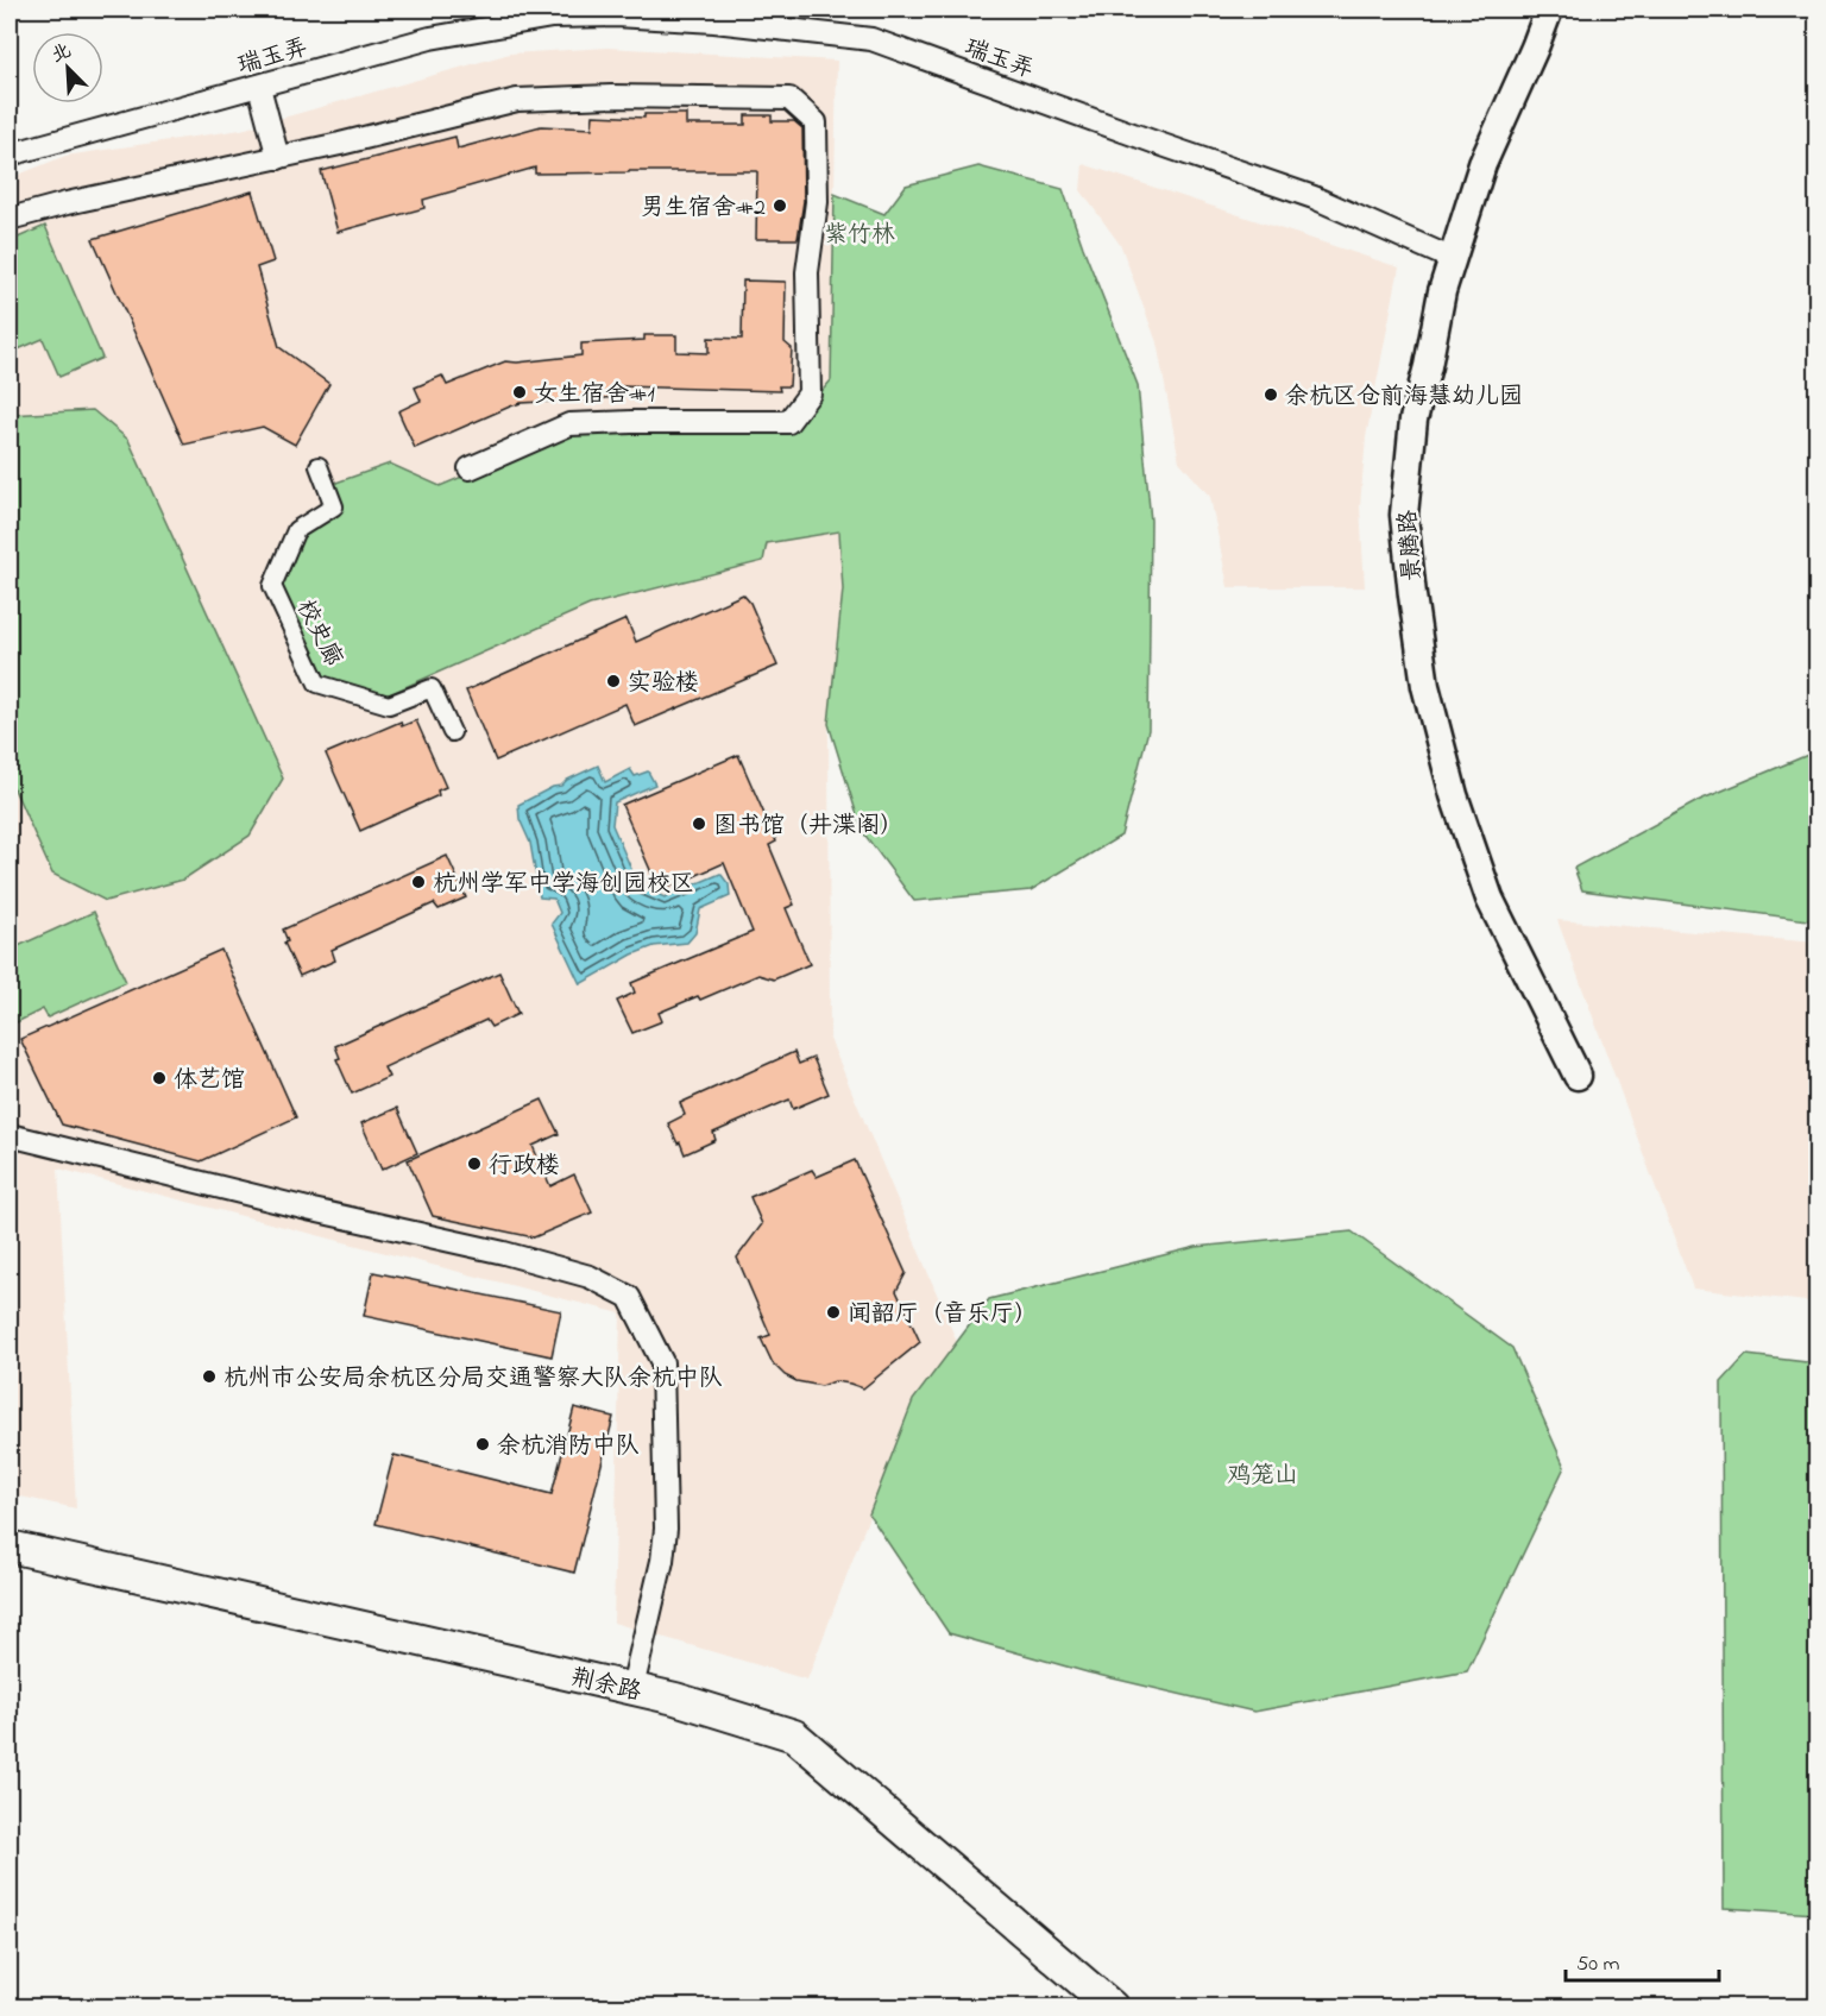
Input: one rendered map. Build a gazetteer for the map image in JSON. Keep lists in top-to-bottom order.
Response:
{
  "streets": {
    "main road": ["荆余路"],
    "street": ["瑞玉弄", "景腾路", "校史廊"]
  },
  "crossings": [
    ["瑞玉弄", "景腾路"]
  ],
  "parks": ["紫竹林", "鸡笼山"],
  "places": [
    "男生宿舍#2",
    "女生宿舍#1",
    "余杭区仓前海慧幼儿园",
    "实验楼",
    "图书馆（井渫阁）",
    "杭州学军中学海创园校区",
    "体艺馆",
    "行政楼",
    "闻韶厅（音乐厅）",
    "杭州市公安局余杭区分局交通警察大队余杭中队",
    "余杭消防中队"
  ],
  "scale_bar": "50 m",
  "north": "top left"
}
